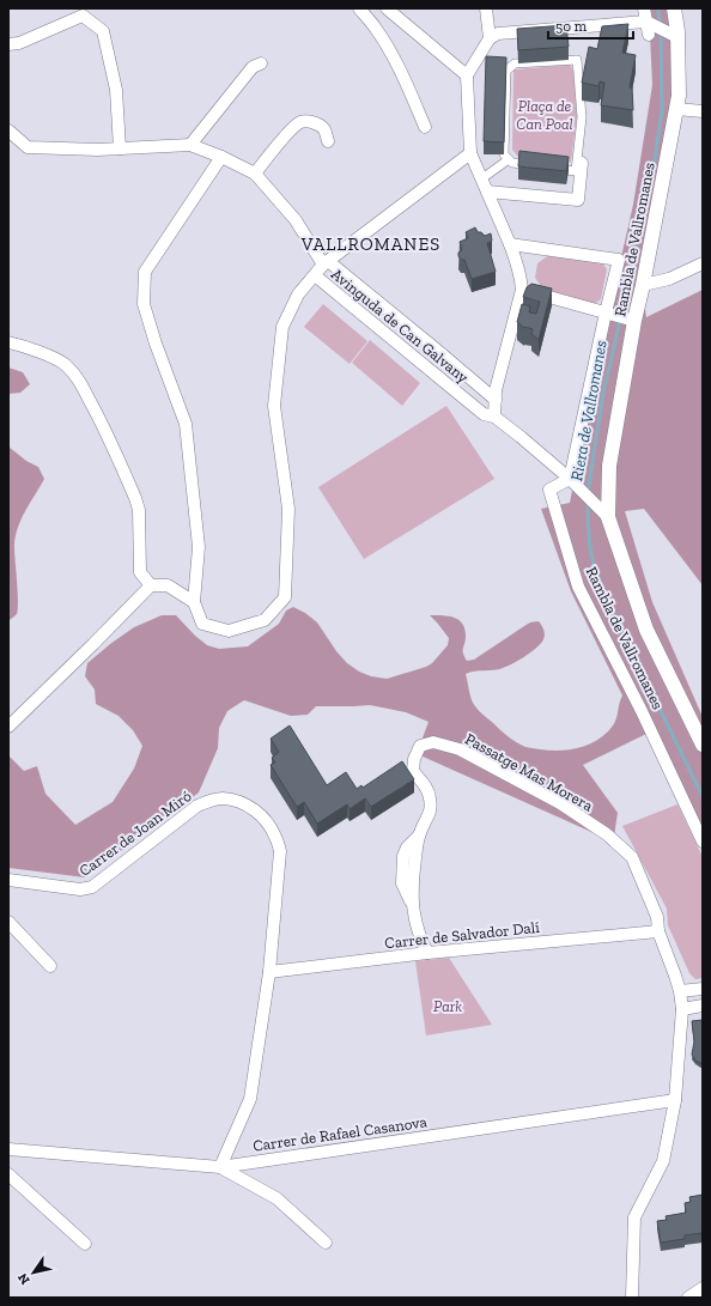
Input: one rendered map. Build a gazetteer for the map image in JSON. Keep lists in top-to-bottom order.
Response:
{
  "streets": {
    "street": [
      "Rambla de Vallromanes",
      "Avinguda de Can Galvany",
      "Passatge Mas Morera",
      "Carrer de Joan Miró",
      "Carrer de Salvador Dalí",
      "Carrer de Rafael Casanova"
    ]
  },
  "crossings": [
    ["Rambla de Vallromanes", "Avinguda de Can Galvany"],
    ["Passatge Mas Morera", "Carrer de Salvador Dalí"],
    ["Carrer de Joan Miró", "Carrer de Salvador Dalí"]
  ],
  "districts": ["VALLROMANES"],
  "water": ["Riera de Vallromanes"],
  "parks": ["Plaça de Can Poal", "Park"],
  "scale_bar": "50 m",
  "north": "bottom left"
}
